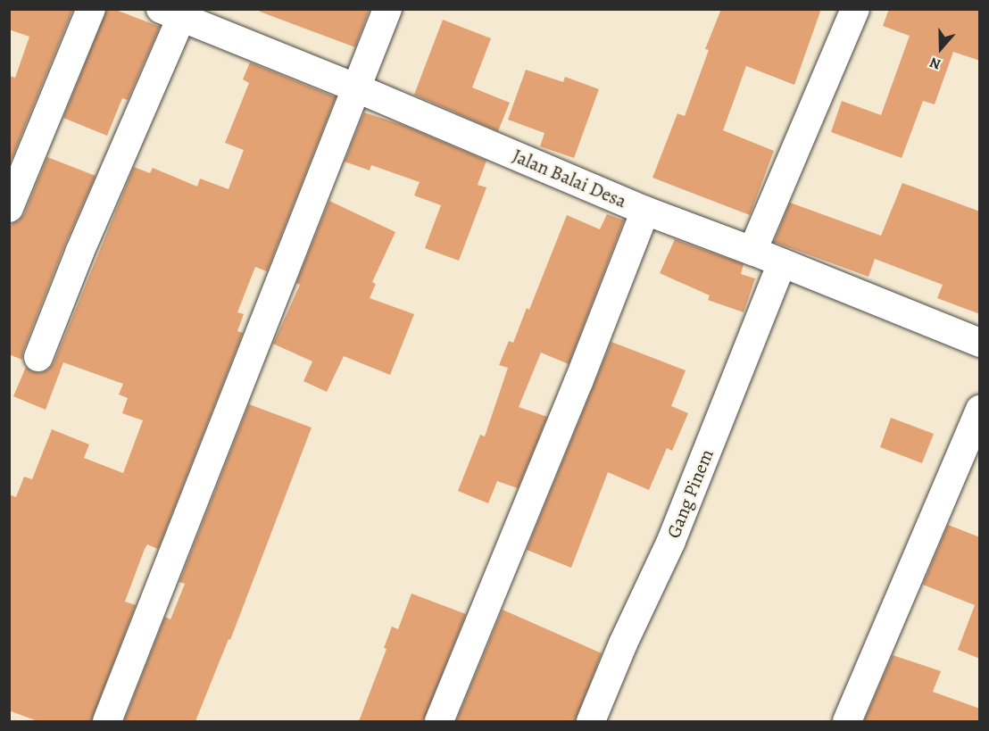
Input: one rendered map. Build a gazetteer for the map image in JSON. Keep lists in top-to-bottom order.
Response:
{
  "streets": {
    "street": ["Jalan Balai Desa", "Gang Pinem"]
  },
  "crossings": [
    ["Jalan Balai Desa", "Gang Pinem"]
  ],
  "north": "bottom"
}
